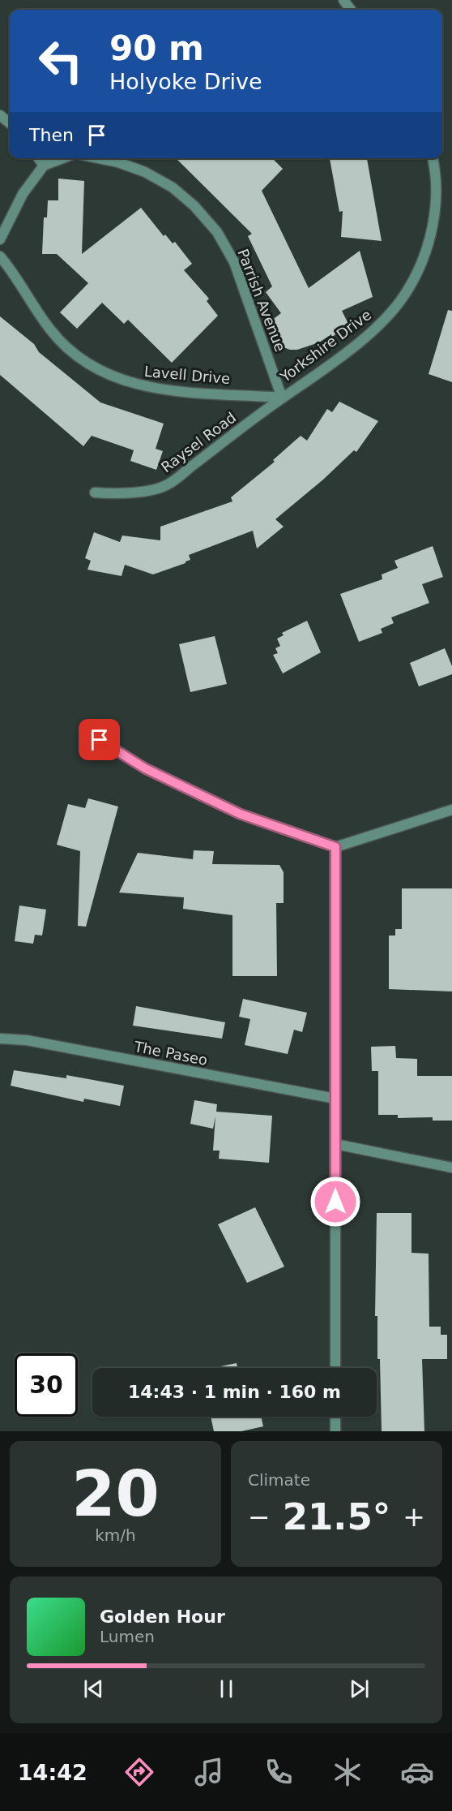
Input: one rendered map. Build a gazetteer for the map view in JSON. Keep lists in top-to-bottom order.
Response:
{
  "streets": {
    "street": [
      "Parrish Avenue",
      "Yorkshire Drive",
      "Lavell Drive",
      "Raysel Road",
      "The Paseo"
    ]
  },
  "crossings": [
    ["Parrish Avenue", "Yorkshire Drive"],
    ["Parrish Avenue", "Lavell Drive"],
    ["Parrish Avenue", "Raysel Road"],
    ["Yorkshire Drive", "Lavell Drive"],
    ["Yorkshire Drive", "Raysel Road"],
    ["Lavell Drive", "Raysel Road"]
  ],
  "page": {
    "turn": ["90 m", "Holyoke Drive"],
    "then": "Then",
    "limit": "30",
    "trip": "14:43 · 1 min · 160 m",
    "tile": [
      ["20", "km/h"],
      "Climate"
    ],
    "heat": ["−", "21.5°", "+"],
    "song": ["Golden Hour", "Lumen"],
    "tabs": "14:42"
  }
}
